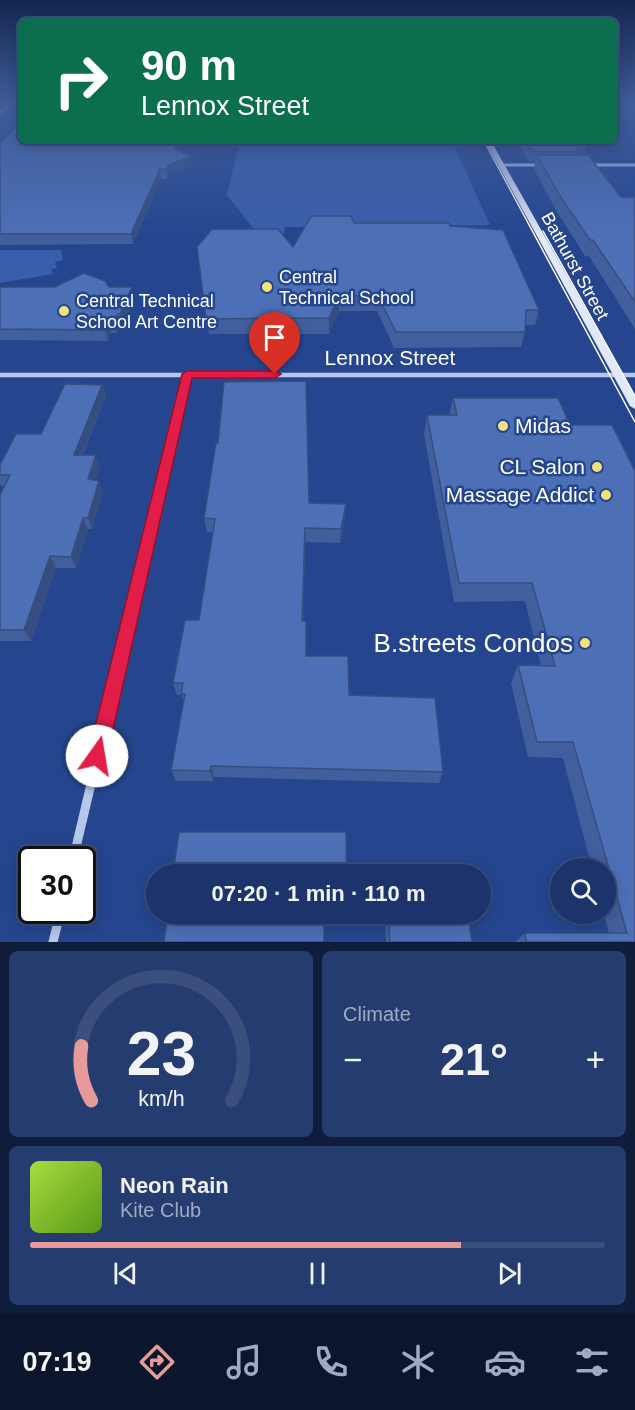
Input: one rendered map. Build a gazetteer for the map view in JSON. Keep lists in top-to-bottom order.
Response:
{
  "streets": {
    "main road": ["Bathurst Street"],
    "street": ["Lennox Street"]
  },
  "crossings": [
    ["Bathurst Street", "Lennox Street"]
  ],
  "places": [
    "Central Technical School",
    "Central Technical School Art Centre",
    "Midas",
    "CL Salon",
    "Massage Addict",
    "B.streets Condos"
  ],
  "page": {
    "turn": ["90 m", "Lennox Street"],
    "limit": "30",
    "trip": "07:20 · 1 min · 110 m",
    "tile": "Climate",
    "heat": ["−", "21°", "+"],
    "song": ["Neon Rain", "Kite Club"],
    "tabs": "07:19",
    "gauge": ["23", "km/h"]
  }
}
